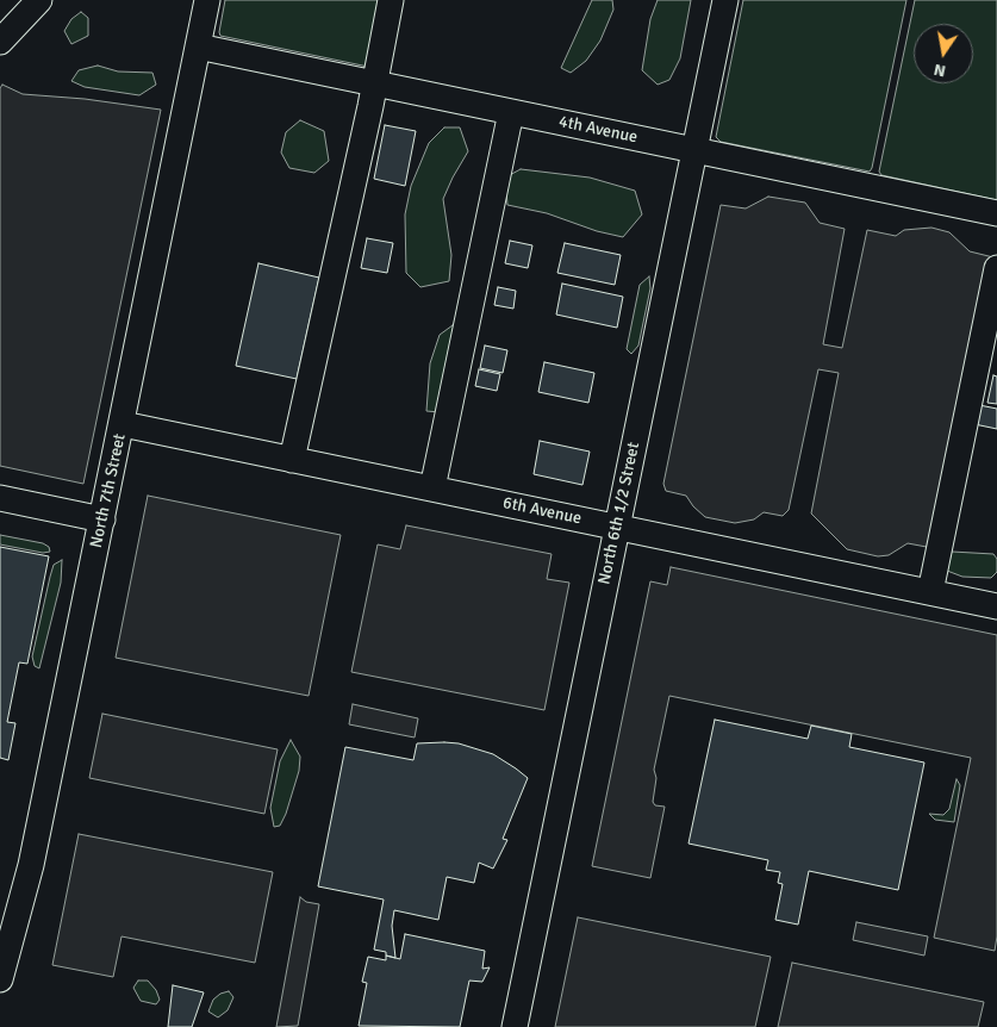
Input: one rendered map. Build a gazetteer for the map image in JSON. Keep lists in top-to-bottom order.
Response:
{
  "streets": {
    "street": [
      "4th Avenue",
      "North 7th Street",
      "6th Avenue",
      "North 6th 1/2 Street"
    ]
  },
  "crossings": [
    ["4th Avenue", "North 7th Street"],
    ["4th Avenue", "North 6th 1/2 Street"],
    ["North 7th Street", "6th Avenue"],
    ["6th Avenue", "North 6th 1/2 Street"]
  ],
  "north": "bottom"
}
